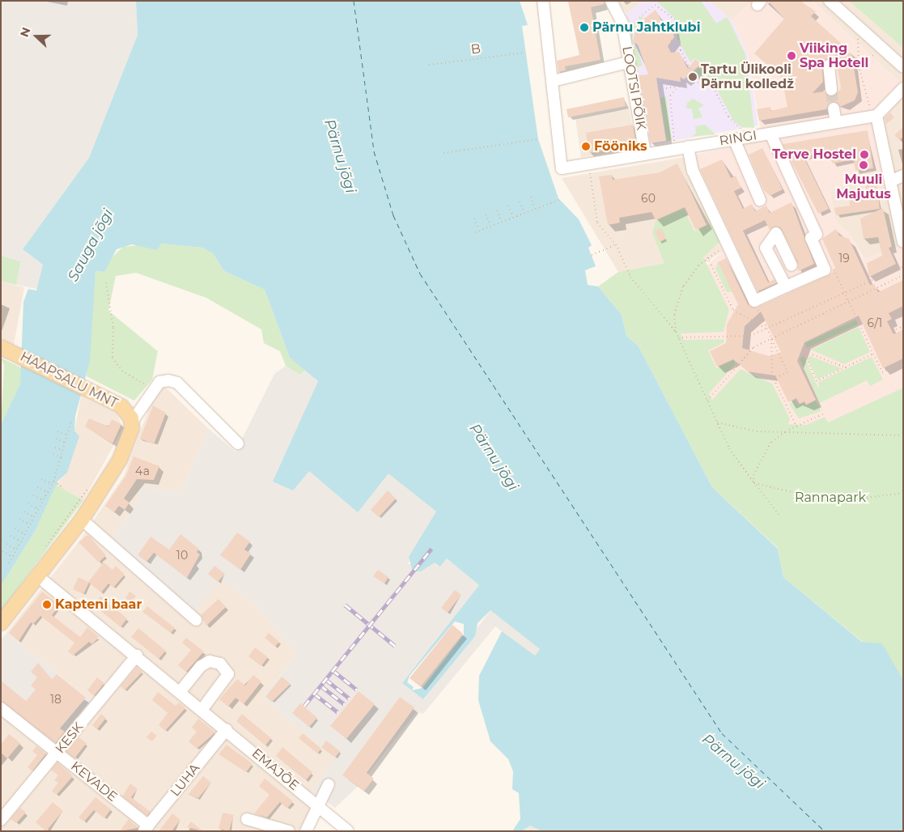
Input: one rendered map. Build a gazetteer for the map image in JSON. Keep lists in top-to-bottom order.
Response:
{
  "streets": {
    "main road": ["HAAPSALU MNT"],
    "street": [
      "LOOTSI PÕIK",
      "RINGI",
      "KESK",
      "EMAJÕE",
      "LUHA",
      "KEVADE"
    ],
    "path": ["B"]
  },
  "crossings": [
    ["LOOTSI PÕIK", "RINGI"],
    ["KESK", "EMAJÕE"],
    ["KESK", "KEVADE"],
    ["EMAJÕE", "LUHA"],
    ["LUHA", "KEVADE"]
  ],
  "water": ["Pärnu jõgi", "Sauga jõgi"],
  "parks": ["Rannapark"],
  "places": [
    "Pärnu Jahtklubi",
    "Viiking Spa Hotell",
    "Tartu Ülikooli Pärnu kolledž",
    "Fööniks",
    "Terve Hostel",
    "Muuli Majutus",
    "Kapteni baar"
  ],
  "house_numbers": [
    "60",
    "19",
    "6/1",
    "4a",
    "10",
    "18"
  ],
  "north": "left"
}
